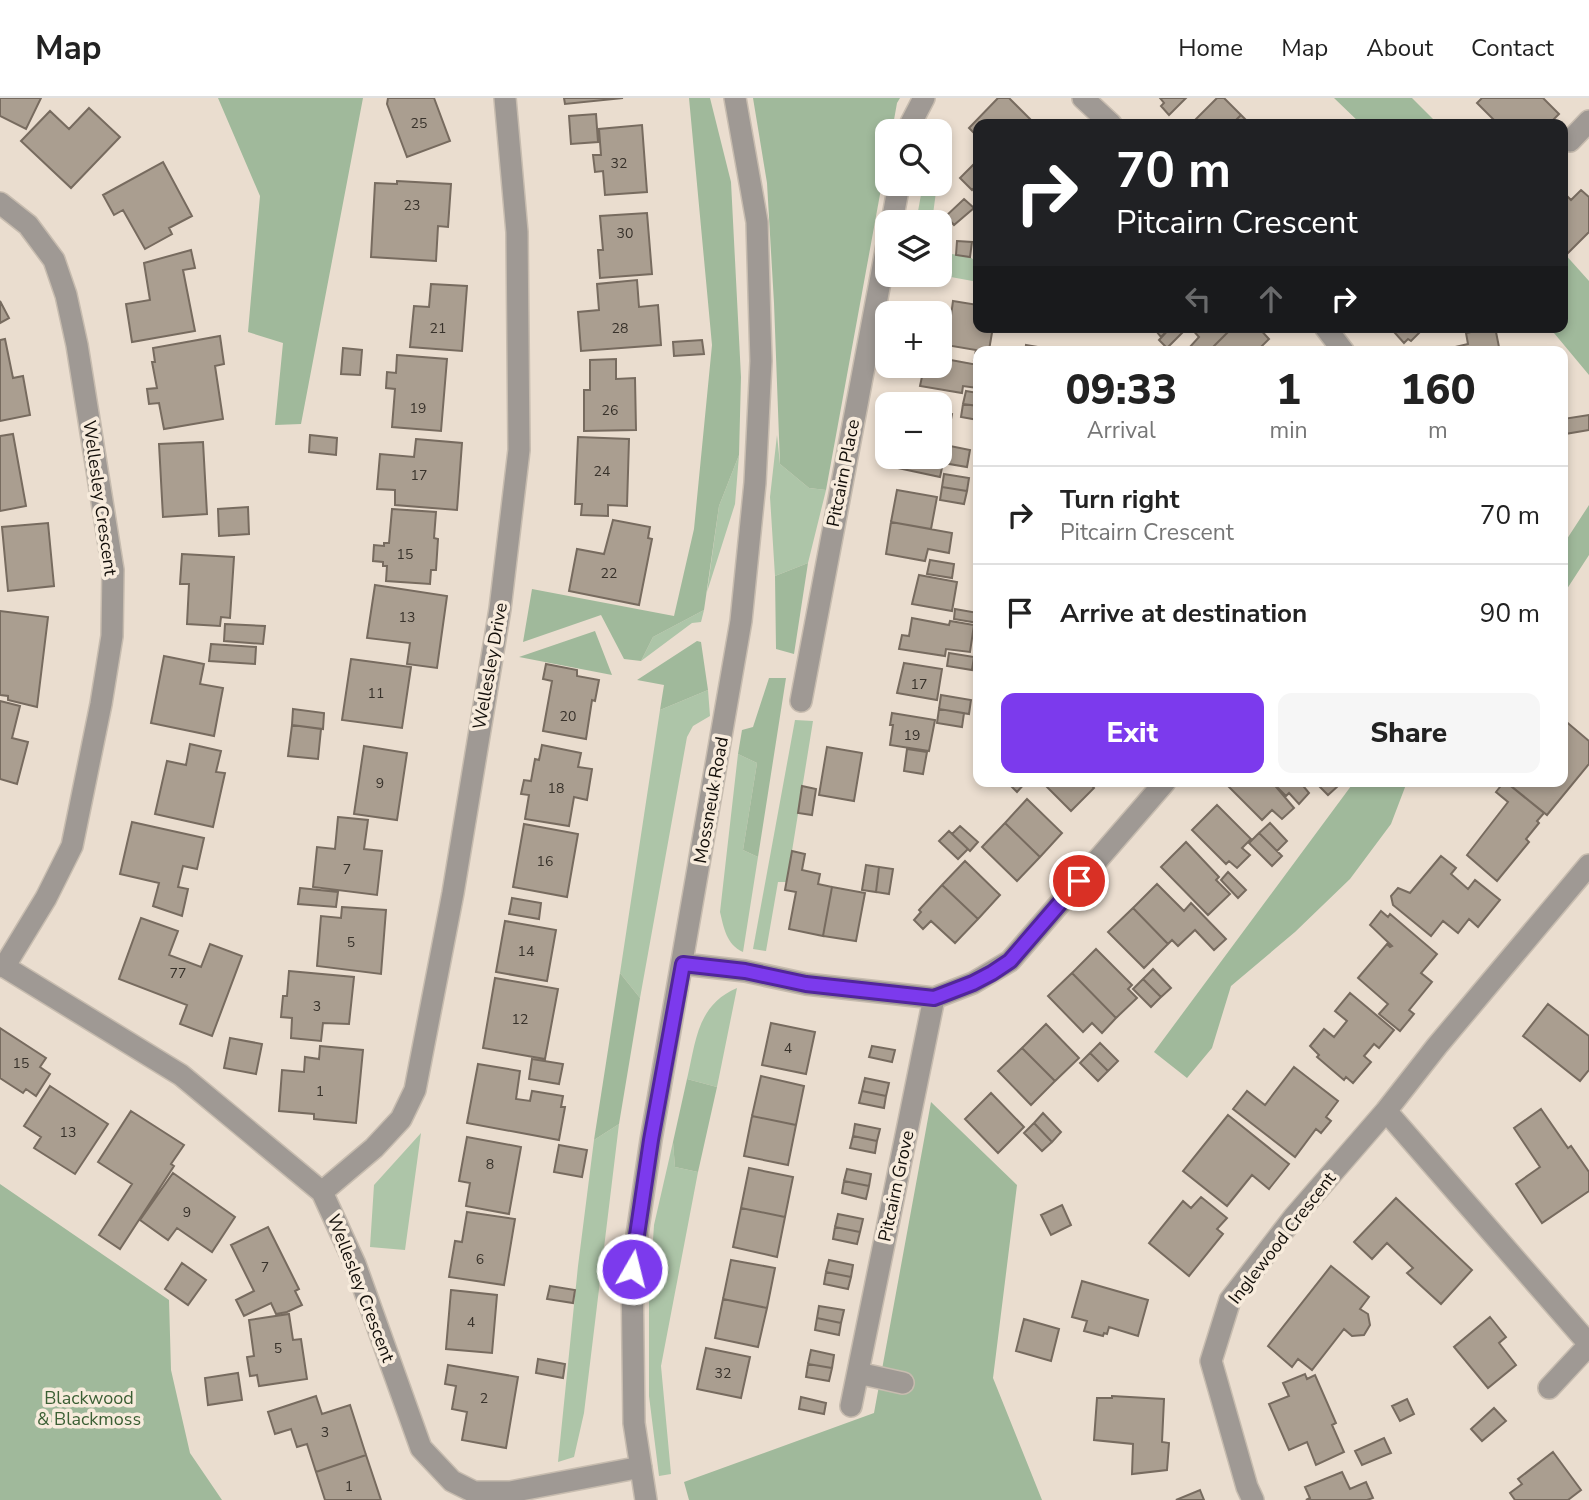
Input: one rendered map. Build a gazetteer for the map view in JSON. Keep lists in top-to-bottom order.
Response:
{
  "streets": {
    "street": [
      "Pitcairn Place",
      "Wellesley Crescent",
      "Wellesley Drive",
      "Mossneuk Road",
      "Pitcairn Grove",
      "Inglewood Crescent"
    ]
  },
  "crossings": [
    ["Wellesley Crescent", "Wellesley Drive"],
    ["Wellesley Crescent", "Mossneuk Road"]
  ],
  "parks": ["Blackwood & Blackmoss"],
  "house_numbers": [
    "25",
    "32",
    "23",
    "30",
    "21",
    "28",
    "19",
    "26",
    "24",
    "17",
    "15",
    "22",
    "13",
    "17",
    "11",
    "20",
    "19",
    "9",
    "18",
    "16",
    "7",
    "5",
    "14",
    "77",
    "3",
    "12",
    "4",
    "15",
    "1",
    "13",
    "8",
    "9",
    "6",
    "7",
    "4",
    "5",
    "32",
    "2",
    "3",
    "1"
  ],
  "page": {
    "header": "Map",
    "nav": [
      "Home",
      "Map",
      "About",
      "Contact"
    ],
    "map_buttons": ["+", "−"],
    "turn": ["70 m", "Pitcairn Crescent"],
    "eta": [
      "09:33",
      "Arrival",
      "1",
      "min",
      "160",
      "m"
    ],
    "list": [
      {
        "name": "Turn right",
        "note": "Pitcairn Crescent",
        "value": "70 m"
      },
      {
        "name": "Arrive at destination",
        "value": "90 m"
      }
    ],
    "buttons": ["Exit", "Share"]
  }
}
